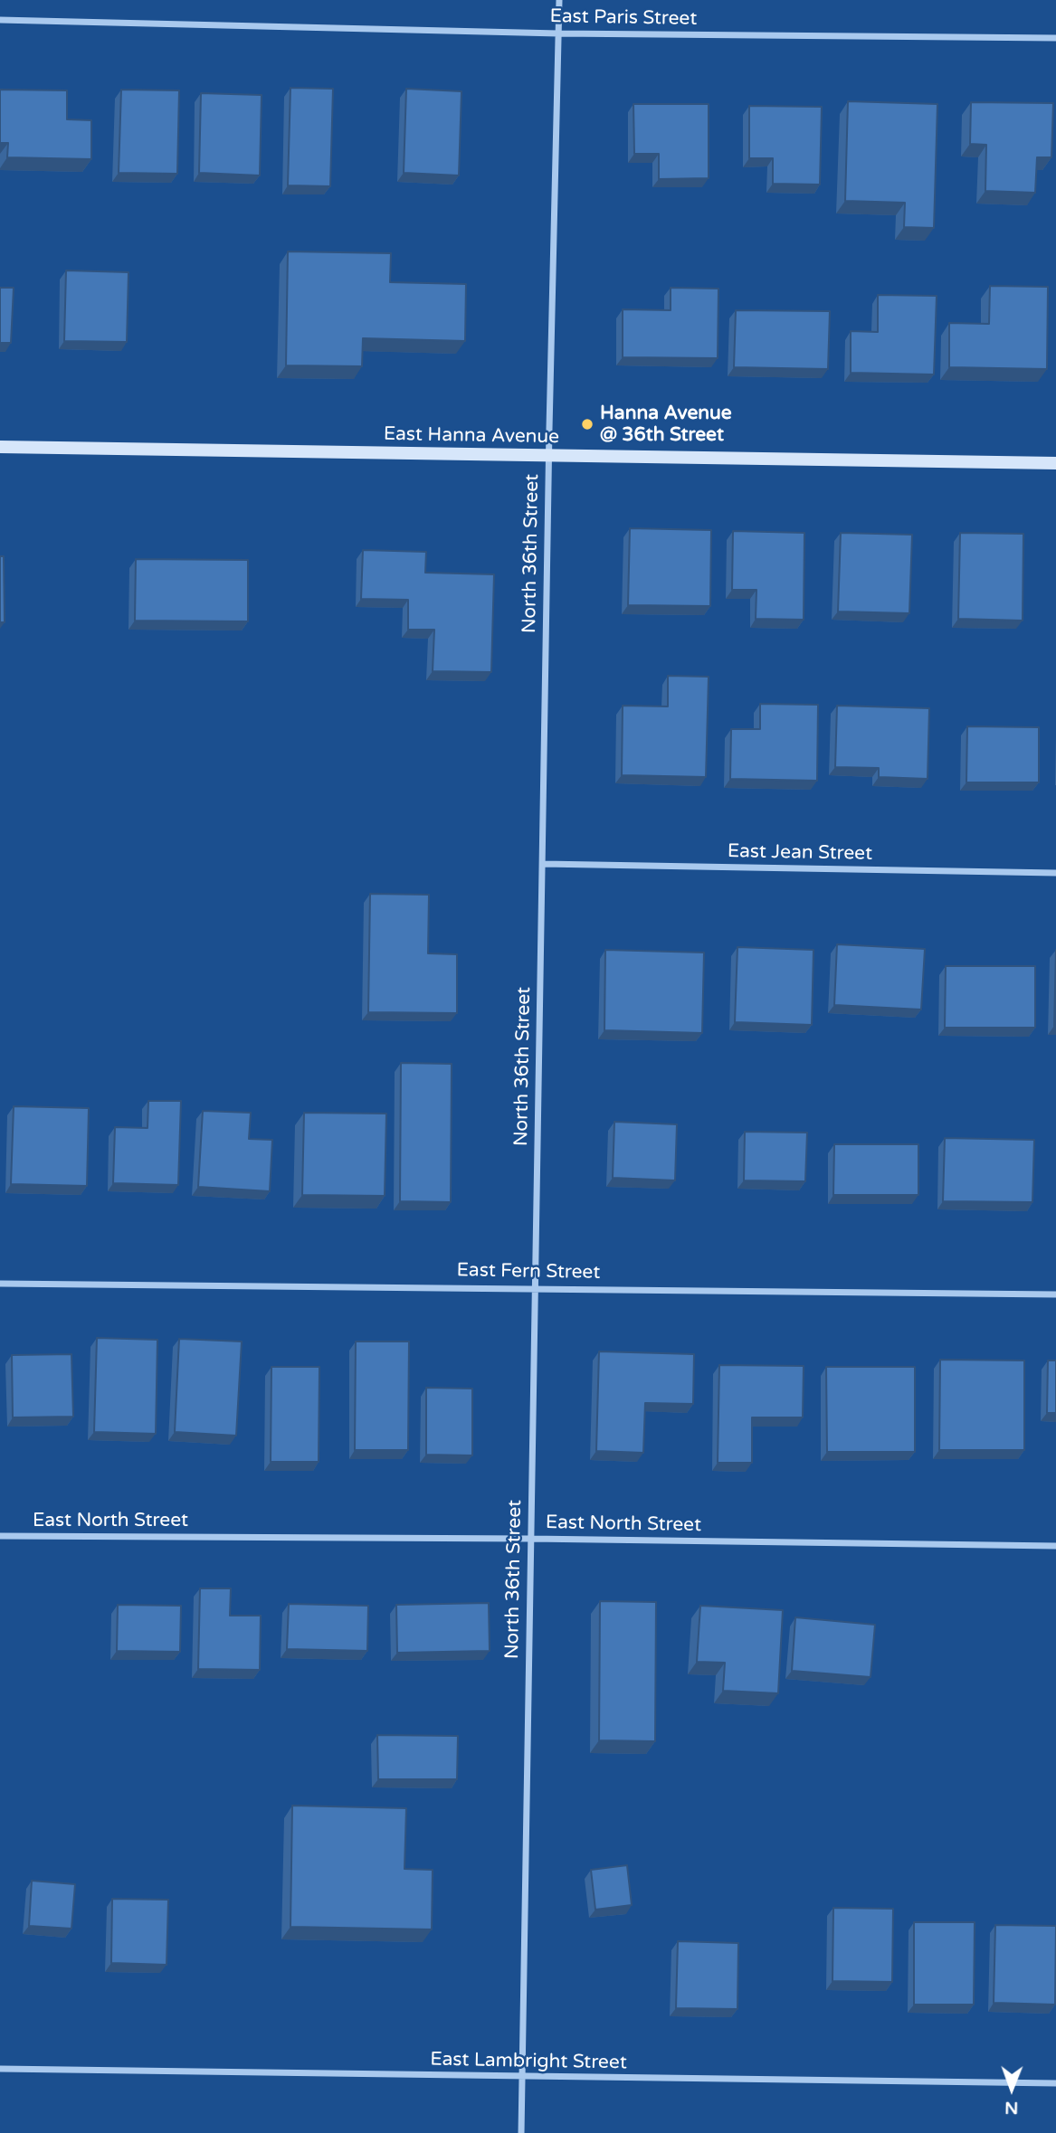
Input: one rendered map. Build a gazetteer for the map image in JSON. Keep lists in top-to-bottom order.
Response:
{
  "streets": {
    "street": [
      "East Paris Street",
      "East Hanna Avenue",
      "North 36th Street",
      "East Jean Street",
      "East Fern Street",
      "East North Street",
      "East Lambright Street"
    ]
  },
  "crossings": [
    ["East Paris Street", "North 36th Street"],
    ["East Hanna Avenue", "North 36th Street"],
    ["North 36th Street", "East Jean Street"],
    ["North 36th Street", "East Fern Street"],
    ["North 36th Street", "East North Street"],
    ["North 36th Street", "East Lambright Street"]
  ],
  "places": ["Hanna Avenue @ 36th Street"],
  "north": "bottom"
}
